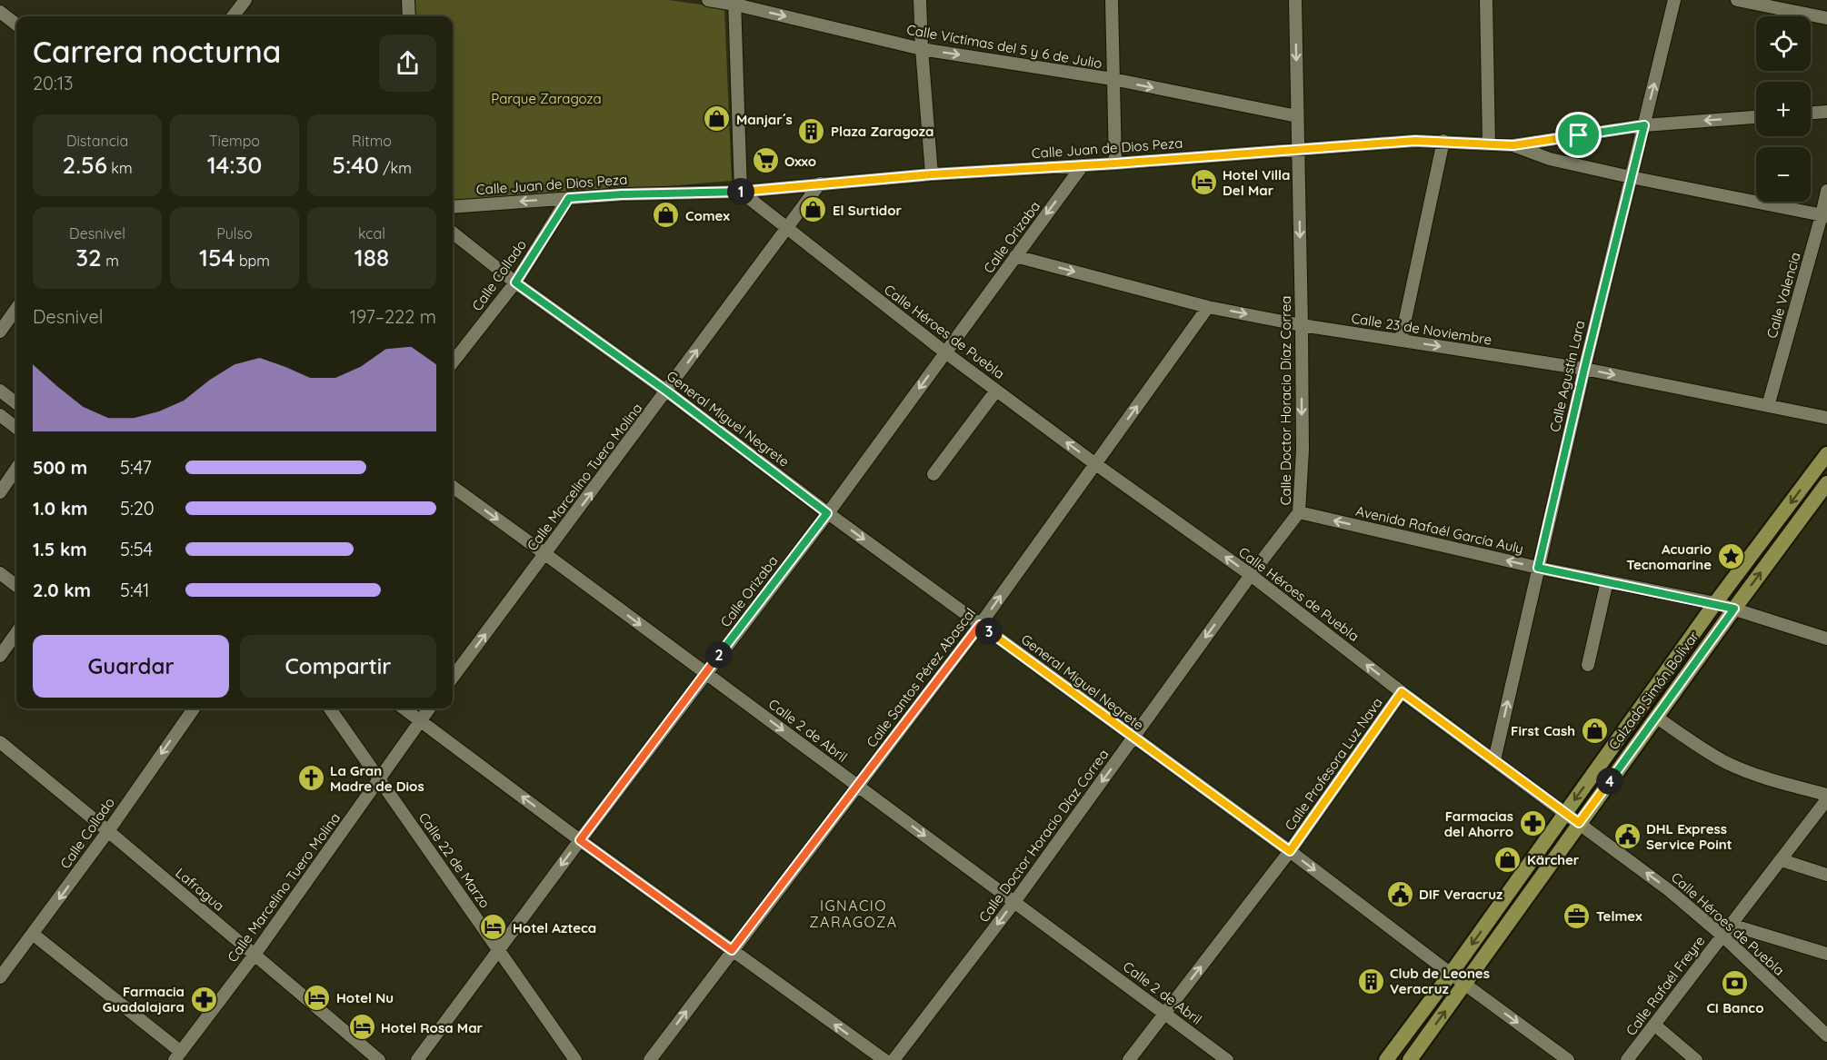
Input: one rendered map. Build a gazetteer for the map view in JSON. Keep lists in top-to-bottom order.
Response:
{
  "streets": {
    "main road": ["Calzada Simón Bolívar"],
    "street": [
      "Calle Víctimas del 5 y 6 de Julio",
      "Calle Juan de Dios Peza",
      "Calle Orizaba",
      "Calle Collado",
      "Calle Valencia",
      "Calle 23 de Noviembre",
      "Calle Héroes de Puebla",
      "Calle Agustín Lara",
      "Calle Doctor Horacio Díaz Correa",
      "General Miguel Negrete",
      "Calle Marcelino Tuero Molina",
      "Avenida Rafaél García Auly",
      "Calle Santos Pérez Abascal",
      "Calle 2 de Abril",
      "Calle Profesora Luz Nava",
      "Calle 22 de Marzo",
      "Lafragua",
      "Calle Rafaél Freyre"
    ]
  },
  "crossings": [
    ["Calle Víctimas del 5 y 6 de Julio", "Calle Doctor Horacio Díaz Correa"],
    ["Calle Juan de Dios Peza", "Calle Orizaba"],
    ["Calle Juan de Dios Peza", "Calle Collado"],
    ["Calle Juan de Dios Peza", "Calle Héroes de Puebla"],
    ["Calle Juan de Dios Peza", "Calle Agustín Lara"],
    ["Calle Juan de Dios Peza", "Calle Doctor Horacio Díaz Correa"],
    ["Calle Juan de Dios Peza", "Calle Marcelino Tuero Molina"],
    ["Calle Orizaba", "Calle 23 de Noviembre"],
    ["Calle Orizaba", "Calle Héroes de Puebla"],
    ["Calle Orizaba", "General Miguel Negrete"],
    ["Calle Orizaba", "Calle 2 de Abril"],
    ["Calle Orizaba", "Calle 22 de Marzo"],
    ["Calle Collado", "General Miguel Negrete"],
    ["Calle Collado", "Lafragua"],
    ["Calle Valencia", "Calle 23 de Noviembre"],
    ["Calle 23 de Noviembre", "Calle Agustín Lara"],
    ["Calle 23 de Noviembre", "Calle Doctor Horacio Díaz Correa"],
    ["Calle 23 de Noviembre", "Calle Santos Pérez Abascal"],
    ["Calle Héroes de Puebla", "Calle Agustín Lara"],
    ["Calle Héroes de Puebla", "Calle Doctor Horacio Díaz Correa"],
    ["Calle Héroes de Puebla", "Calle Marcelino Tuero Molina"],
    ["Calle Héroes de Puebla", "Calle Santos Pérez Abascal"],
    ["Calle Héroes de Puebla", "Calzada Simón Bolívar"],
    ["Calle Héroes de Puebla", "Calle Profesora Luz Nava"],
    ["Calle Héroes de Puebla", "Calle Rafaél Freyre"],
    ["Calle Agustín Lara", "Avenida Rafaél García Auly"],
    ["Calle Doctor Horacio Díaz Correa", "General Miguel Negrete"],
    ["Calle Doctor Horacio Díaz Correa", "Avenida Rafaél García Auly"],
    ["Calle Doctor Horacio Díaz Correa", "Calle 2 de Abril"],
    ["General Miguel Negrete", "Calle Marcelino Tuero Molina"],
    ["General Miguel Negrete", "Calle Santos Pérez Abascal"],
    ["General Miguel Negrete", "Calzada Simón Bolívar"],
    ["General Miguel Negrete", "Calle Profesora Luz Nava"],
    ["Calle Marcelino Tuero Molina", "Calle 2 de Abril"],
    ["Calle Marcelino Tuero Molina", "Calle 22 de Marzo"],
    ["Calle Marcelino Tuero Molina", "Lafragua"],
    ["Avenida Rafaél García Auly", "Calzada Simón Bolívar"],
    ["Calle Santos Pérez Abascal", "Calle 2 de Abril"],
    ["Calle 2 de Abril", "Calle Profesora Luz Nava"]
  ],
  "one_way": [
    "Calle Víctimas del 5 y 6 de Julio",
    "Calle Orizaba",
    "Calle Collado",
    "Calle 23 de Noviembre",
    "Calle Héroes de Puebla",
    "Calle Agustín Lara",
    "Calle Doctor Horacio Díaz Correa",
    "General Miguel Negrete",
    "Calle Marcelino Tuero Molina",
    "Avenida Rafaél García Auly",
    "Calle Santos Pérez Abascal",
    "Calle 2 de Abril",
    "Calle Profesora Luz Nava"
  ],
  "districts": ["IGNACIO ZARAGOZA"],
  "parks": ["Parque Zaragoza"],
  "places": {
    "shop": [
      "Manjar´s",
      "El Surtidor",
      "Comex",
      "First Cash",
      "Kärcher"
    ],
    "building": ["Plaza Zaragoza", "Club de Leones Veracruz"],
    "supermarket": ["Oxxo"],
    "hotel": [
      "Hotel Villa Del Mar",
      "Hotel Azteca",
      "Hotel Nu",
      "Hotel Rosa Mar"
    ],
    "place": ["Acuario Tecnomarine"],
    "church": ["La Gran Madre de Dios"],
    "pharmacy": ["Farmacias del Ahorro", "Farmacia Guadalajara"],
    "public building": ["DHL Express Service Point", "DIF Veracruz"],
    "office": ["Telmex"],
    "bank": ["CI Banco"]
  },
  "page": {
    "map_buttons": ["+", "−"],
    "heading": ["Carrera nocturna", "20:13"],
    "stats": [
      ["Distancia", "2.56 km"],
      ["Tiempo", "14:30"],
      ["Ritmo", "5:40 /km"],
      ["Desnivel", "32 m"],
      ["Pulso", "154 bpm"],
      ["kcal", "188"]
    ],
    "pins": [
      "1",
      "3",
      "2",
      "4"
    ],
    "chart": ["Desnivel", "197–222 m"],
    "list": [
      {
        "name": "500 m",
        "note": "5:47"
      },
      {
        "name": "1.0 km",
        "note": "5:20"
      },
      {
        "name": "1.5 km",
        "note": "5:54"
      },
      {
        "name": "2.0 km",
        "note": "5:41"
      }
    ],
    "buttons": ["Guardar", "Compartir"]
  }
}
